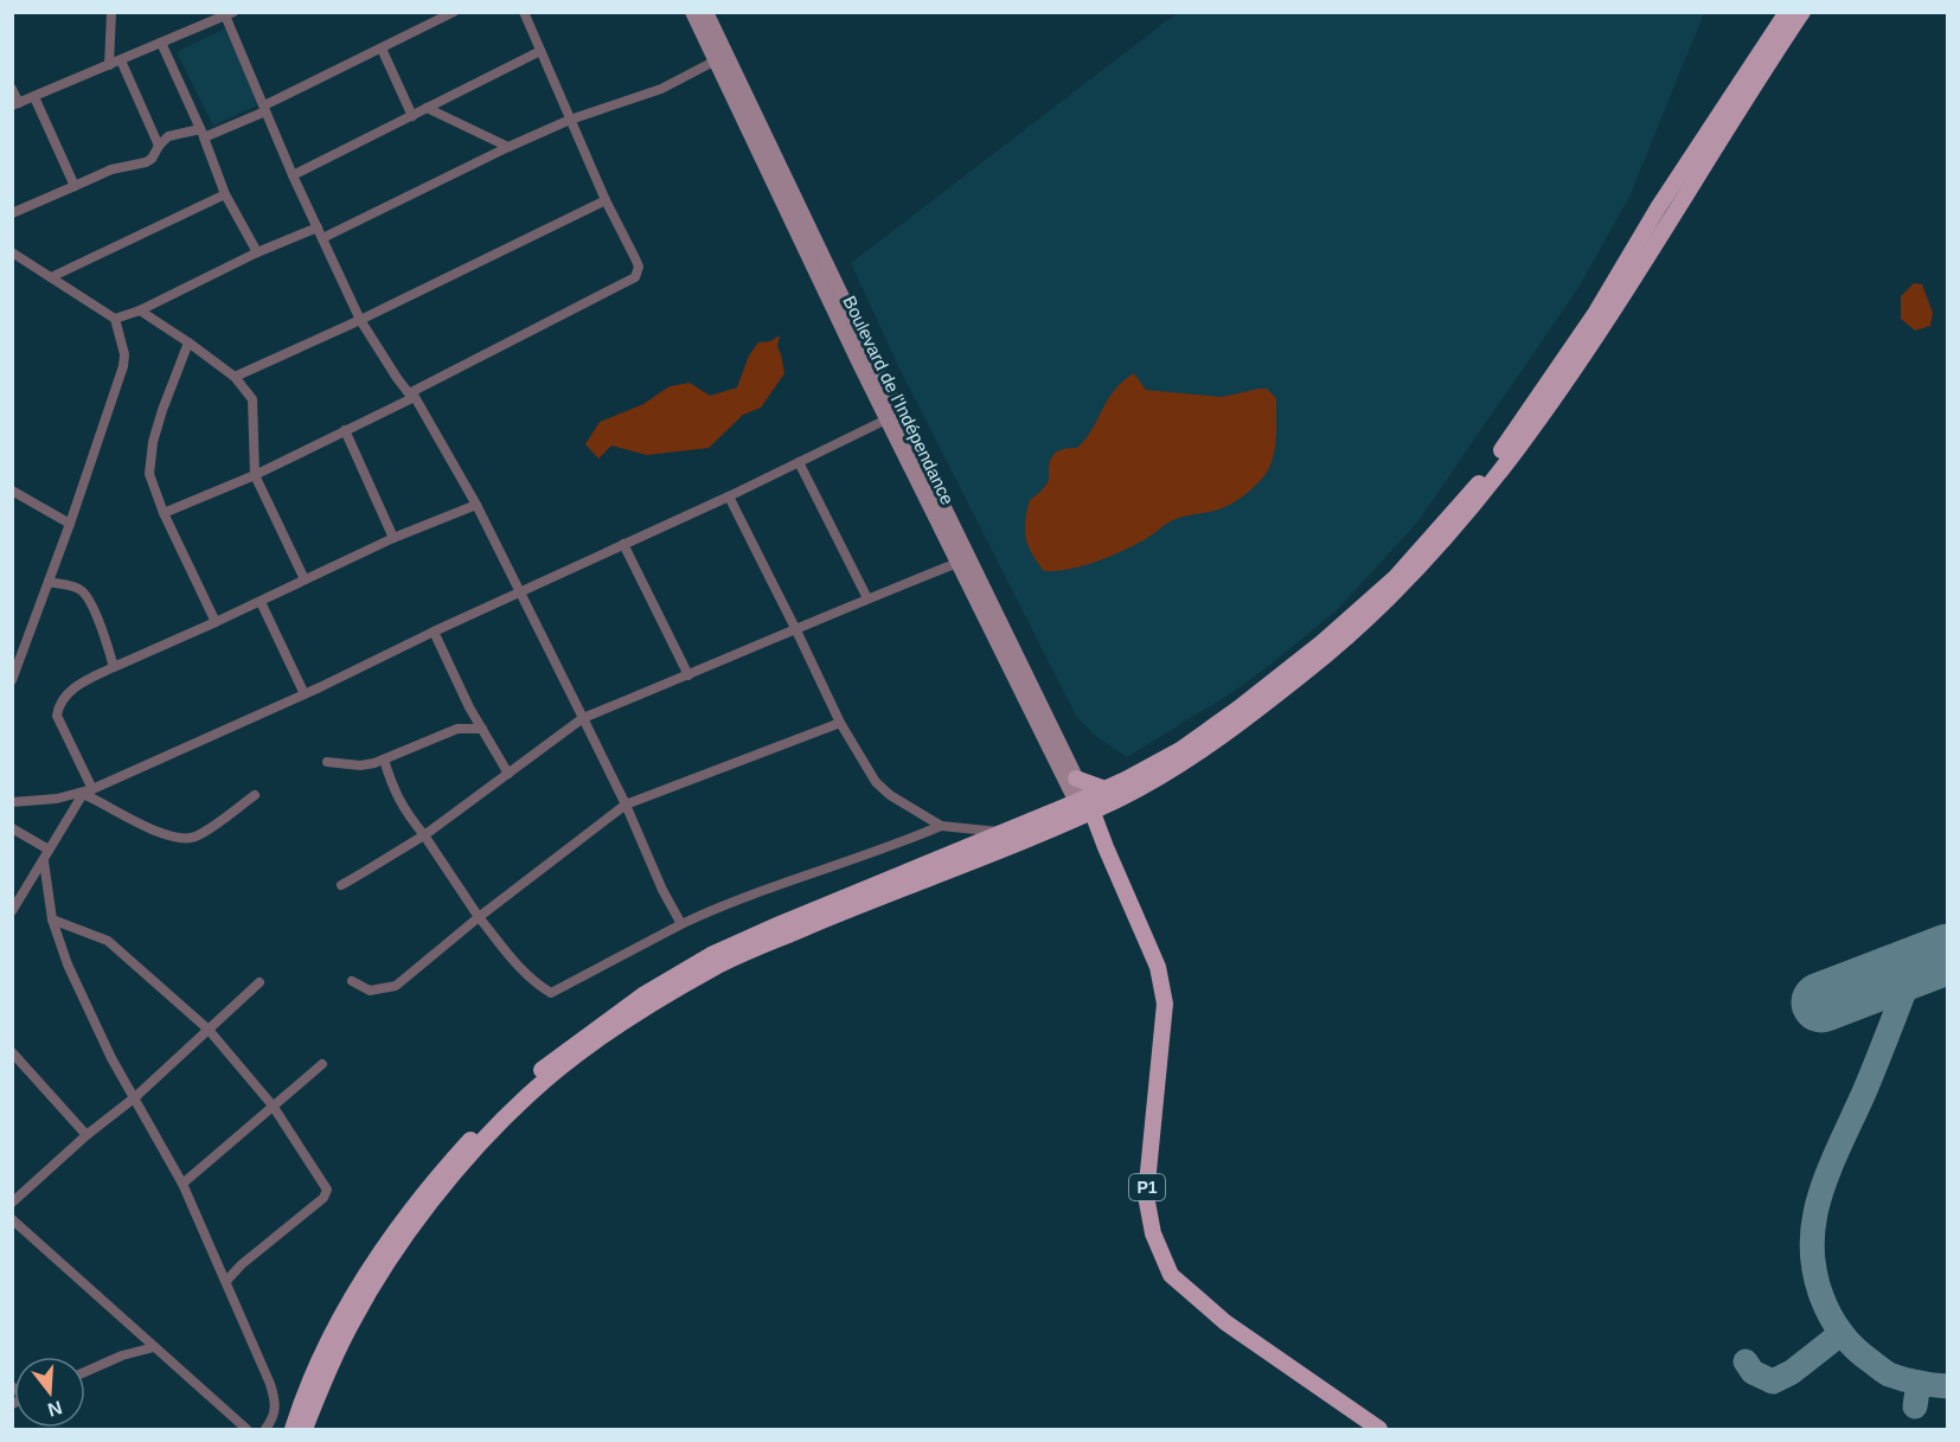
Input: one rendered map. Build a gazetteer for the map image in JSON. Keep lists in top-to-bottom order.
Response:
{
  "streets": {
    "main road": ["Boulevard de l'Indépendance", "P1"]
  },
  "crossings": [
    ["Boulevard de l'Indépendance", "P1"]
  ],
  "north": "bottom"
}
